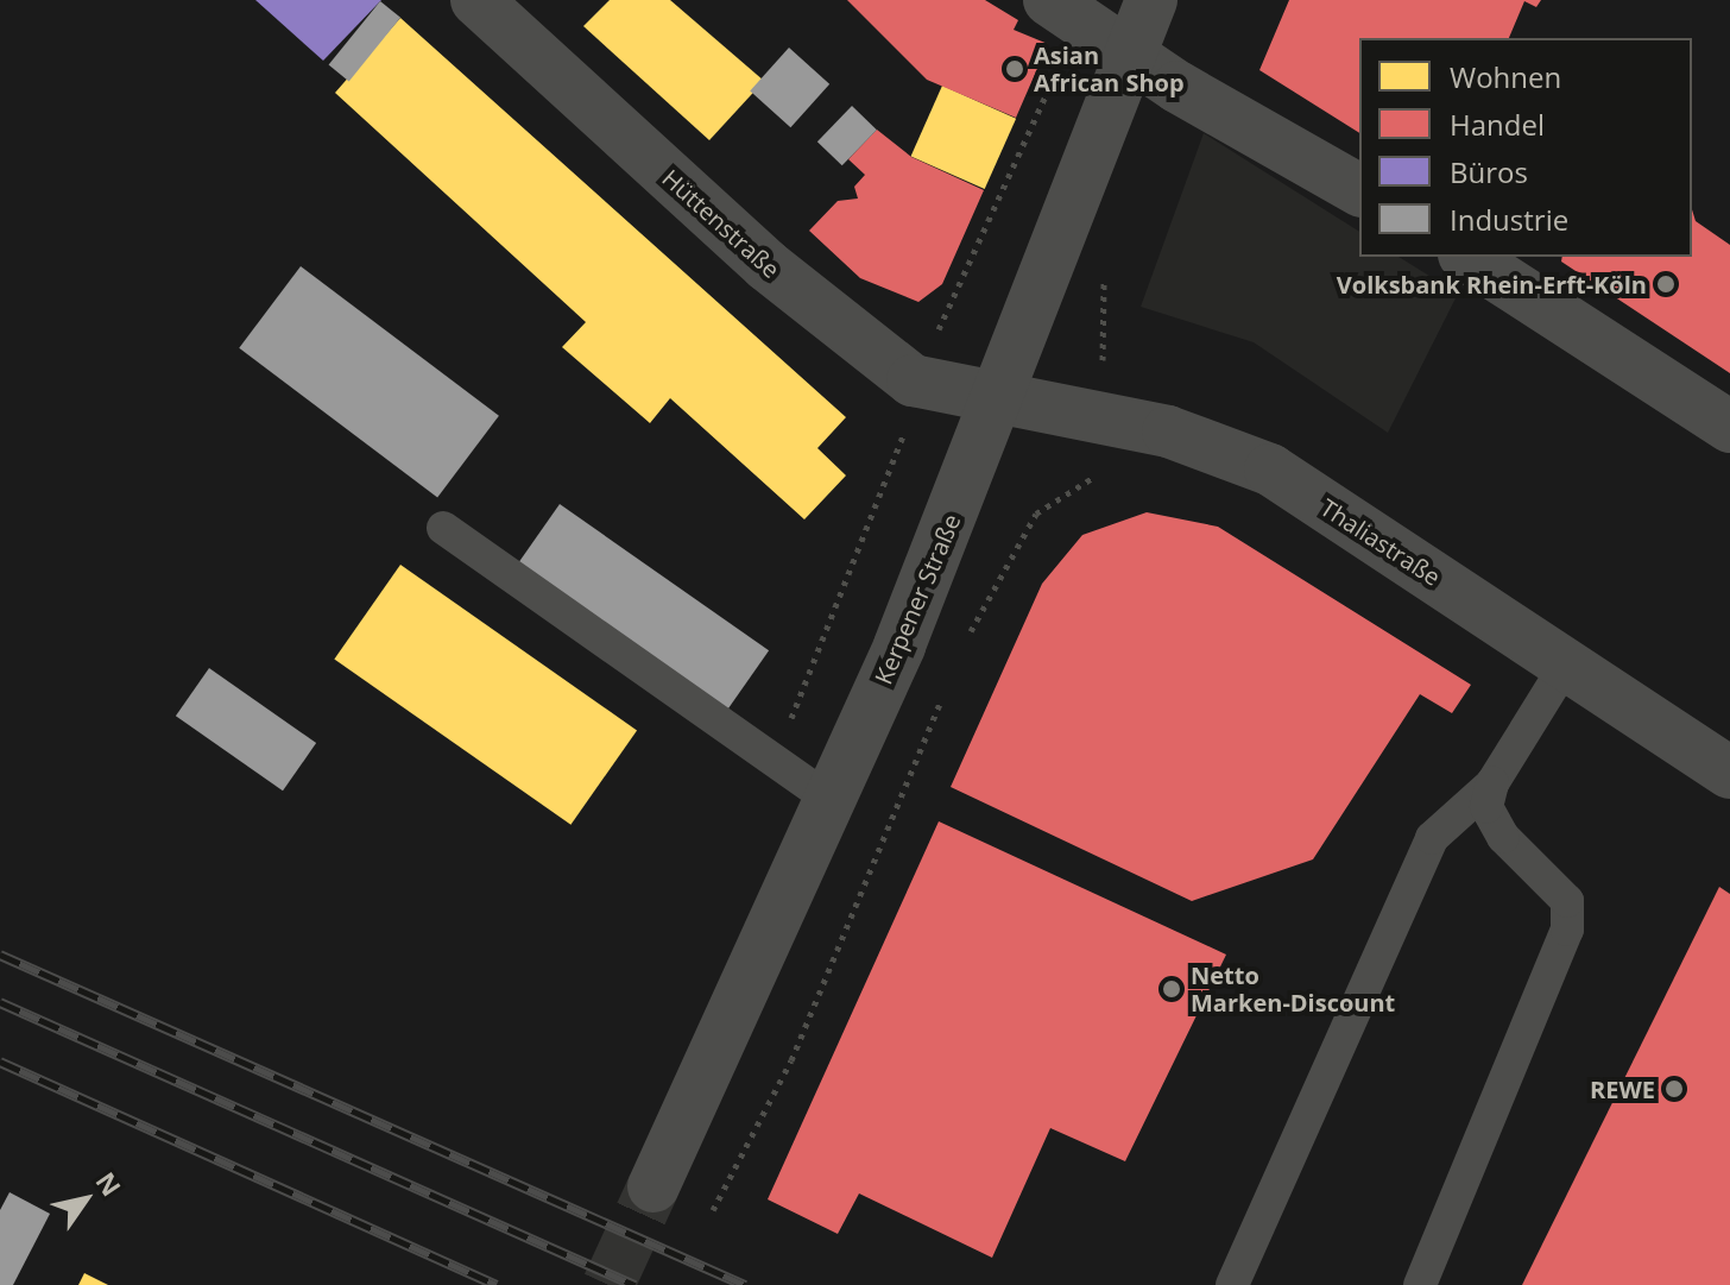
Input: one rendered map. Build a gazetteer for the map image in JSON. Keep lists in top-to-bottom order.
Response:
{
  "streets": {
    "street": ["Hüttenstraße", "Thaliastraße", "Kerpener Straße"]
  },
  "crossings": [
    ["Hüttenstraße", "Thaliastraße"],
    ["Hüttenstraße", "Kerpener Straße"],
    ["Thaliastraße", "Kerpener Straße"]
  ],
  "places": [
    "Asian African Shop",
    "Volksbank Rhein-Erft-Köln",
    "Netto Marken-Discount",
    "REWE"
  ],
  "legend": [
    "Wohnen",
    "Handel",
    "Büros",
    "Industrie"
  ],
  "north": "top right"
}
